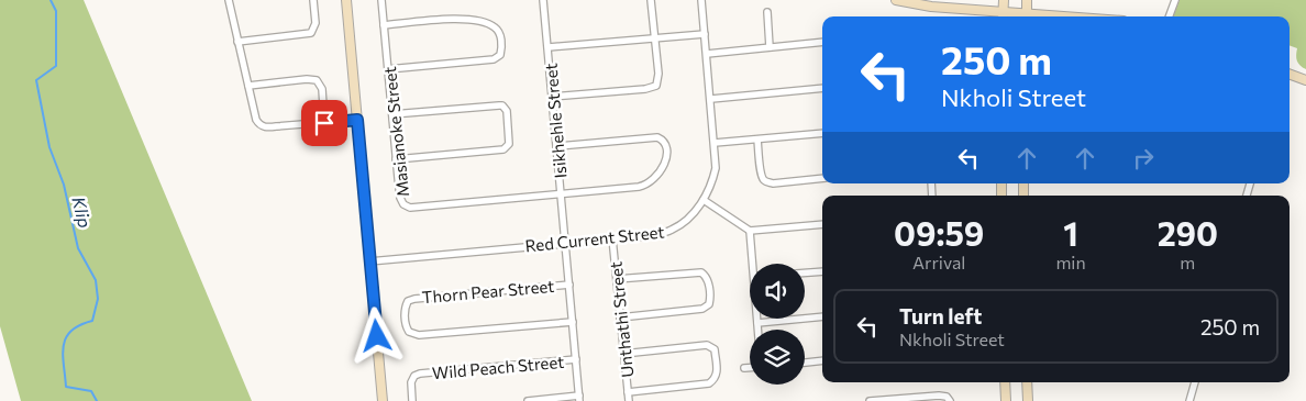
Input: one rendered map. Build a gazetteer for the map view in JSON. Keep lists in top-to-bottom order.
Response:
{
  "streets": {
    "street": [
      "Isikhehle Street",
      "Masianoke Street",
      "Red Current Street",
      "Thorn Pear Street",
      "Unthathi Street",
      "Wild Peach Street"
    ]
  },
  "crossings": [
    ["Isikhehle Street", "Masianoke Street"],
    ["Isikhehle Street", "Red Current Street"],
    ["Isikhehle Street", "Thorn Pear Street"],
    ["Isikhehle Street", "Wild Peach Street"],
    ["Red Current Street", "Unthathi Street"]
  ],
  "water": ["Klip"],
  "page": {
    "turn": ["250 m", "Nkholi Street"],
    "eta": [
      "09:59",
      "Arrival",
      "1",
      "min",
      "290",
      "m"
    ],
    "list": [
      {
        "name": "Turn left",
        "note": "Nkholi Street",
        "value": "250 m"
      }
    ]
  }
}
